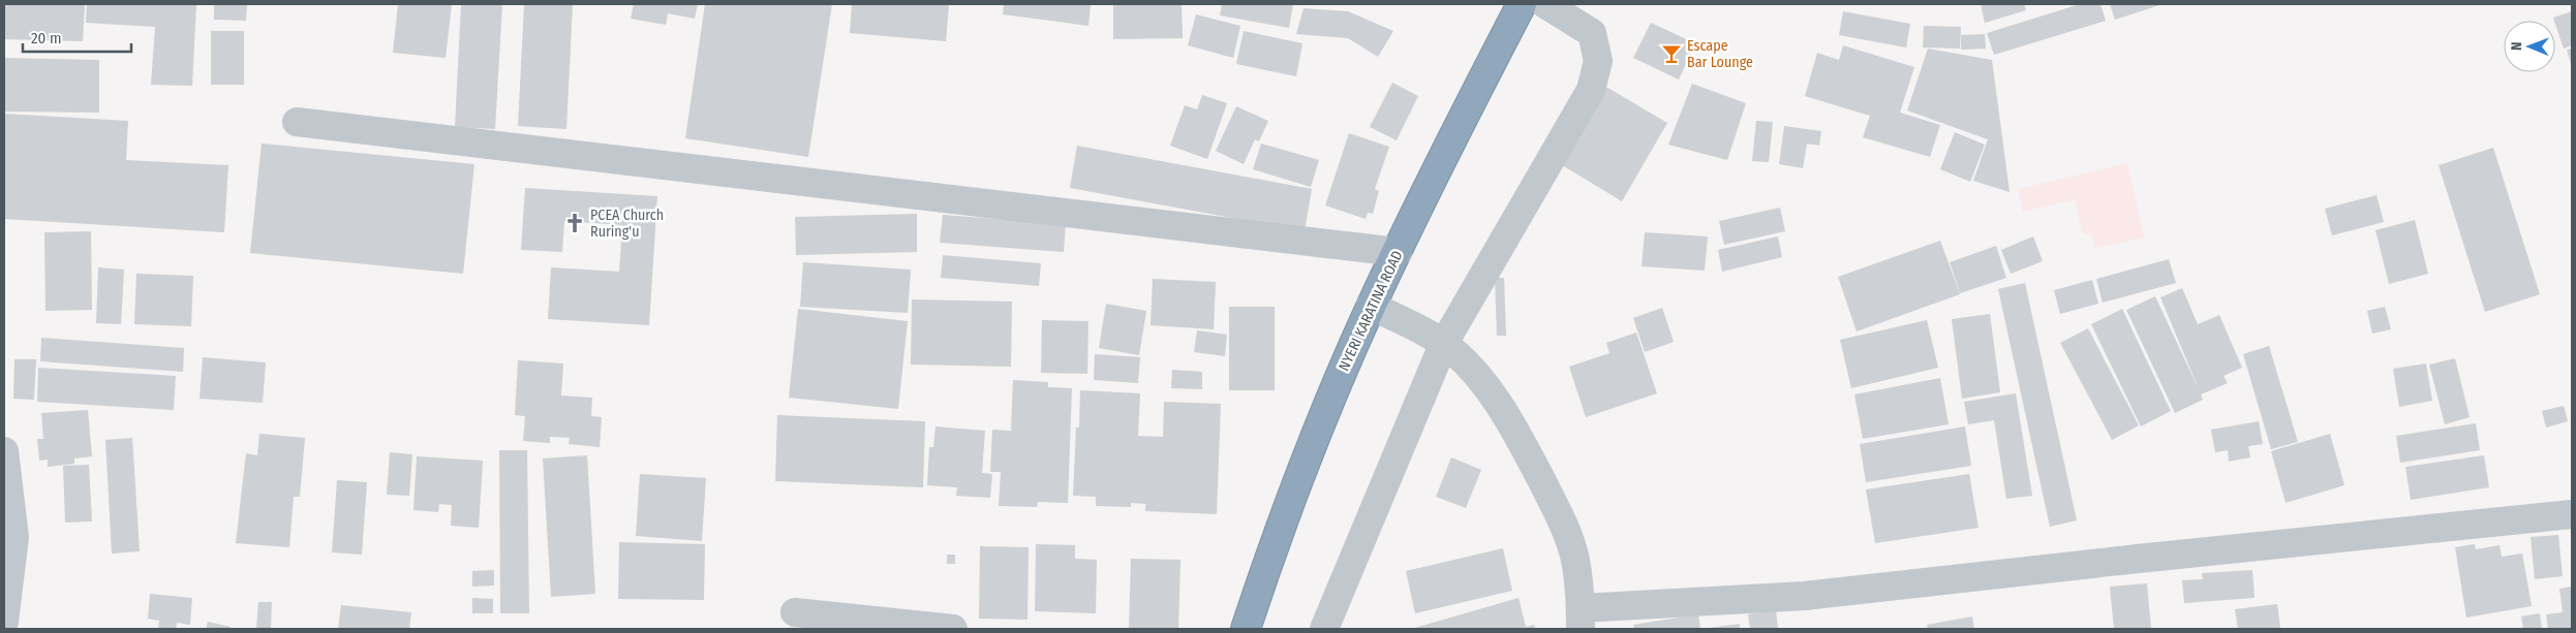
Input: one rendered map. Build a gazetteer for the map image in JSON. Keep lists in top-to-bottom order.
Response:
{
  "streets": {
    "highway": ["NYERI KARATINA ROAD"]
  },
  "places": {
    "bar": ["Escape Bar Lounge"],
    "church": ["PCEA Church Ruring'u"]
  },
  "scale_bar": "20 m",
  "north": "left"
}
